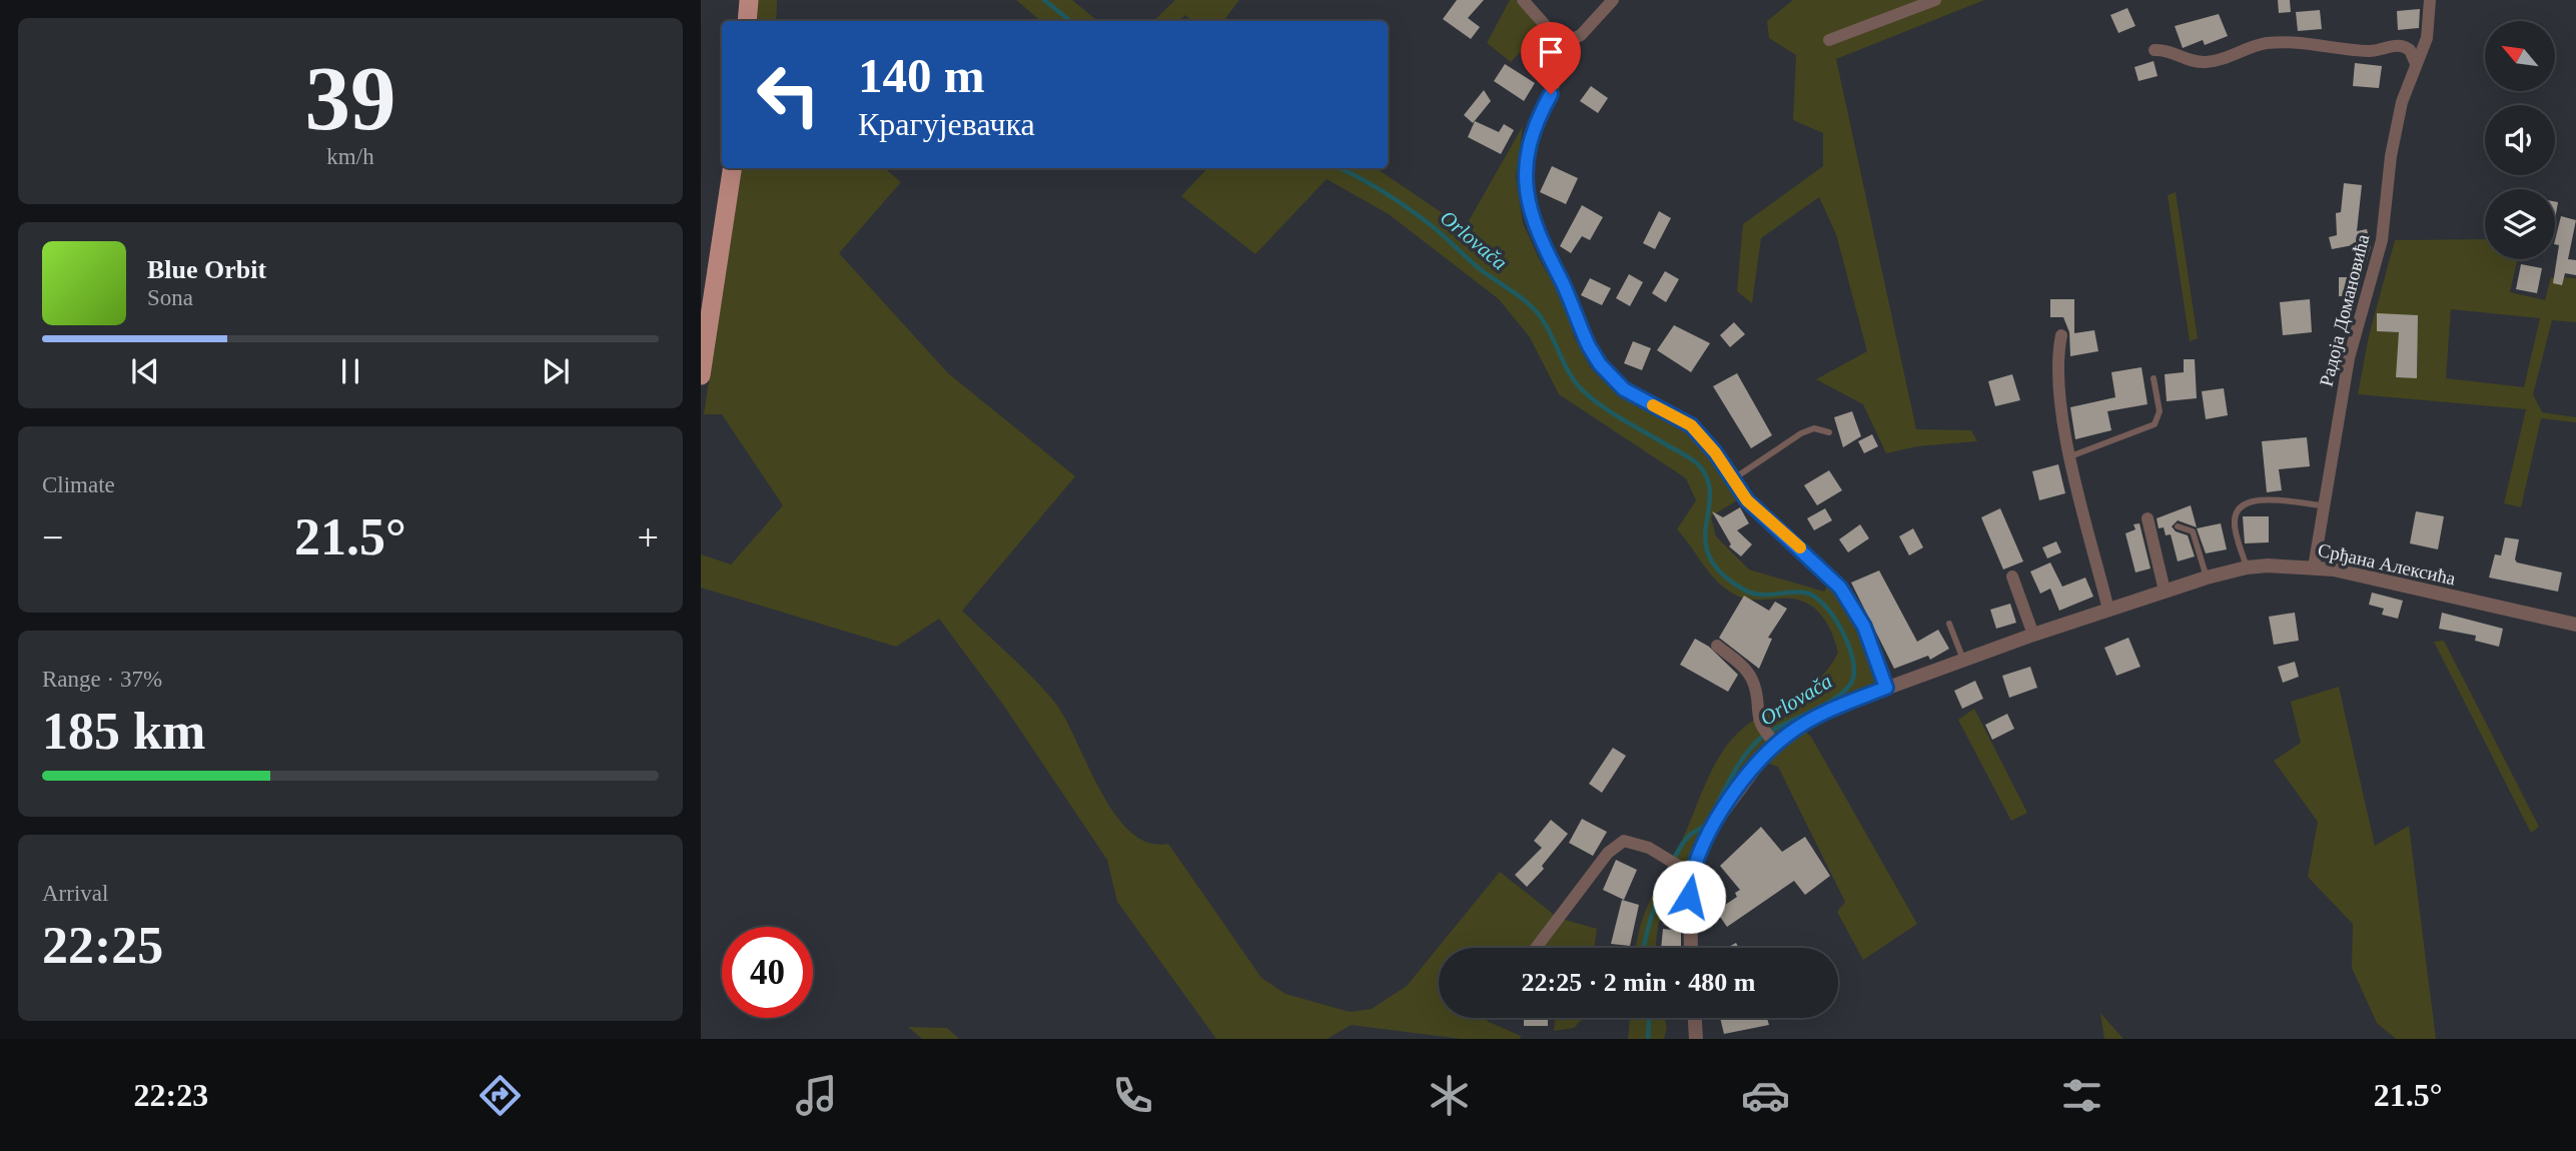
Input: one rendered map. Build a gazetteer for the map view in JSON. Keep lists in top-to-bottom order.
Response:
{
  "streets": {
    "street": ["Радоја Домановића", "Срђана Алексића"]
  },
  "crossings": [
    ["Радоја Домановића", "Срђана Алексића"]
  ],
  "water": ["Orlovača"],
  "north": "top left",
  "page": {
    "tile": [
      ["39", "km/h"],
      "Climate",
      ["Range · 37%", "185 km"],
      ["Arrival", "22:25"]
    ],
    "turn": ["140 m", "Крагујевачка"],
    "song": ["Blue Orbit", "Sona"],
    "heat": ["−", "21.5°", "+"],
    "limit": "40",
    "trip": "22:25 · 2 min · 480 m",
    "tabs": ["22:23", "21.5°"]
  }
}
